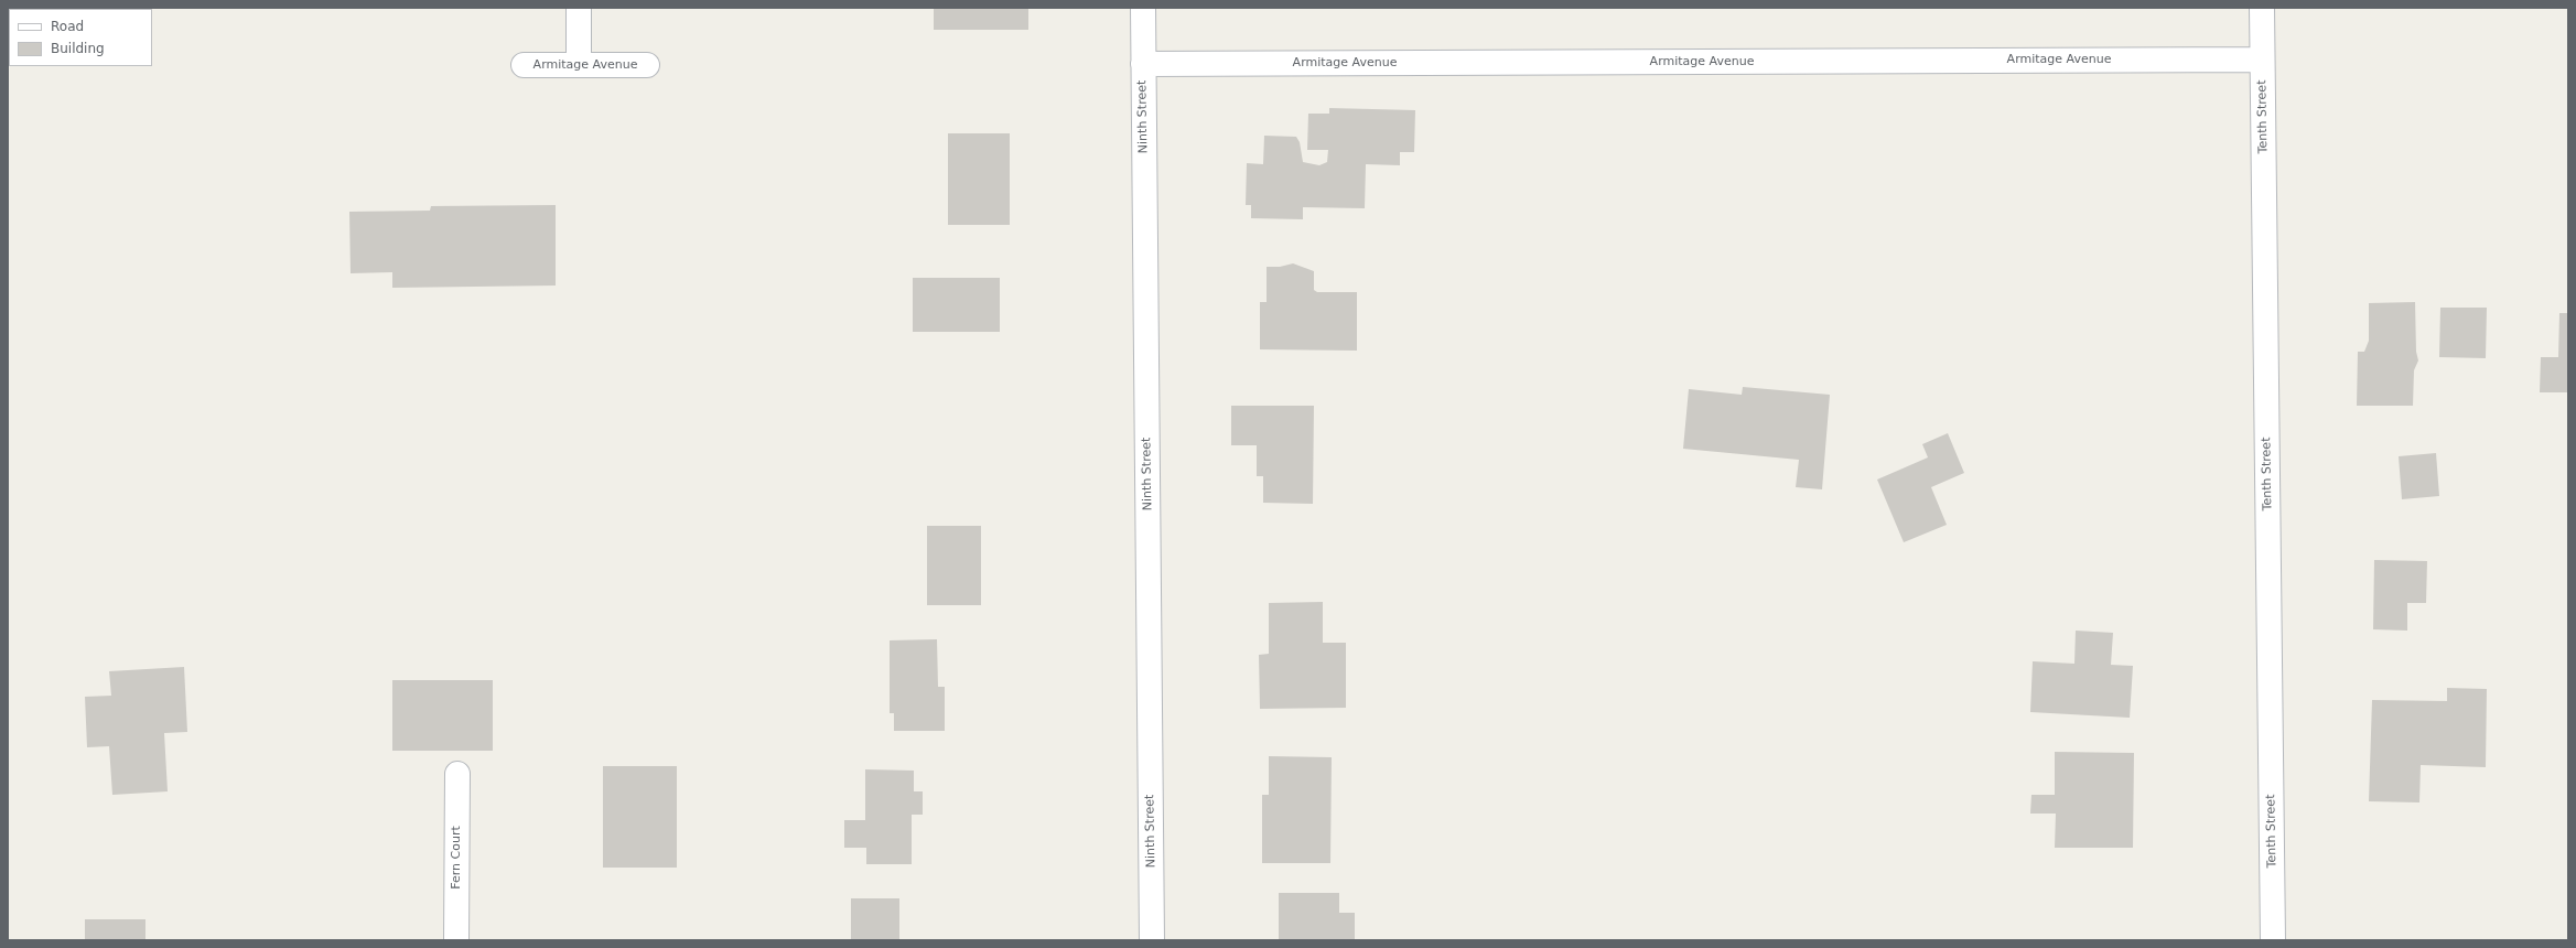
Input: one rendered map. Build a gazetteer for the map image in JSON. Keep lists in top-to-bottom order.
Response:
{
  "streets": {
    "street": [
      "Armitage Avenue",
      "Ninth Street",
      "Tenth Street",
      "Fern Court"
    ]
  },
  "crossings": [
    ["Armitage Avenue", "Ninth Street"],
    ["Armitage Avenue", "Tenth Street"]
  ],
  "legend": ["Road", "Building"]
}
